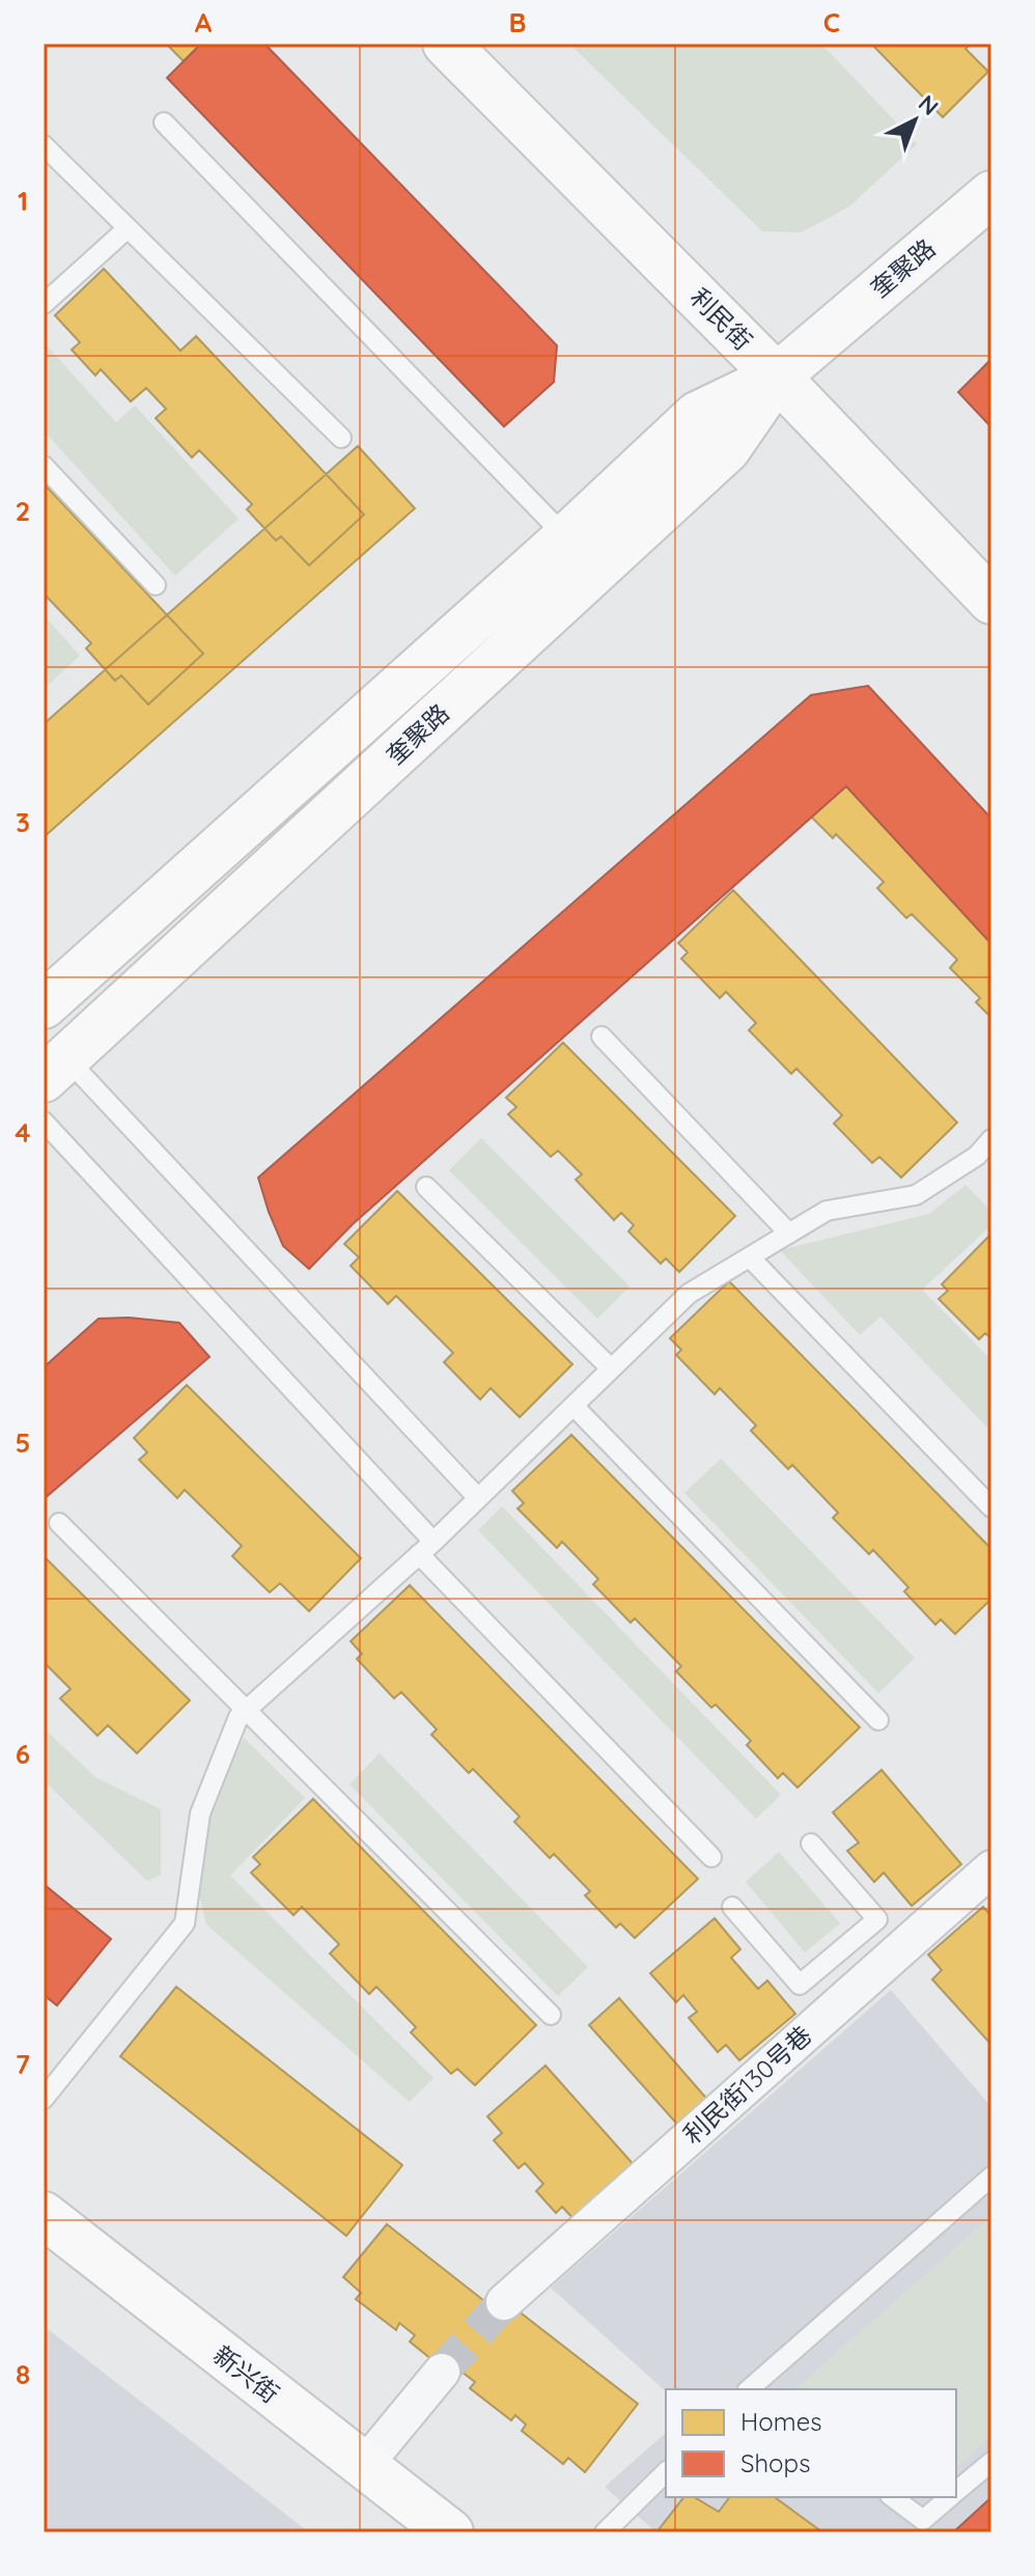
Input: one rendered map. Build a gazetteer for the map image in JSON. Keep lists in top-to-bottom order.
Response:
{
  "streets": {
    "main road": ["奎聚路", "利民街", "新兴街"],
    "street": ["利民街130号巷"]
  },
  "crossings": [
    ["奎聚路", "利民街"]
  ],
  "legend": ["Homes", "Shops"],
  "north": "top right",
  "grid": {
    "columns": ["A", "B", "C"],
    "rows": [
      "1",
      "2",
      "3",
      "4",
      "5",
      "6",
      "7",
      "8"
    ]
  }
}
